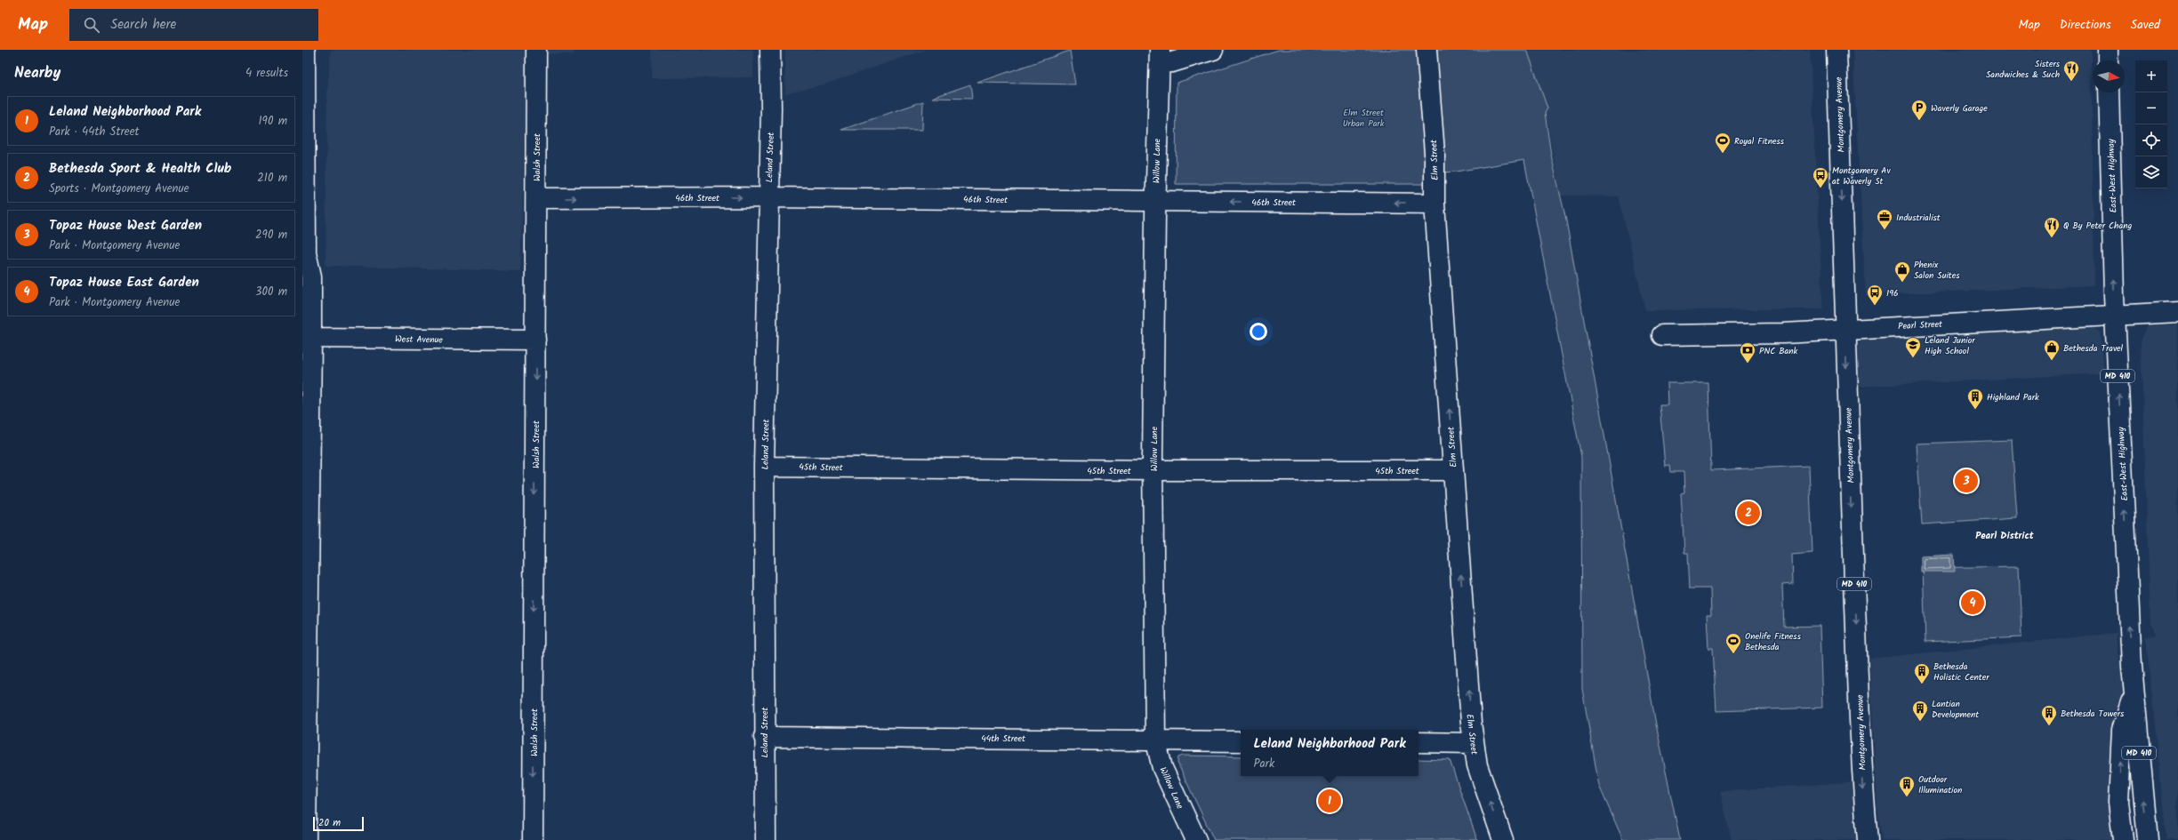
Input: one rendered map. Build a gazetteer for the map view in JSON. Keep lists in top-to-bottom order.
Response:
{
  "streets": {
    "street": [
      "Montgomery Avenue",
      "Walsh Street",
      "Leland Street",
      "Elm Street",
      "Willow Lane",
      "East-West Highway",
      "46th Street",
      "Pearl Street",
      "West Avenue",
      "MD 410",
      "45th Street",
      "44th Street"
    ]
  },
  "crossings": [
    ["Montgomery Avenue", "Pearl Street"],
    ["Walsh Street", "46th Street"],
    ["Walsh Street", "West Avenue"],
    ["Leland Street", "46th Street"],
    ["Leland Street", "45th Street"],
    ["Leland Street", "44th Street"],
    ["Elm Street", "46th Street"],
    ["Elm Street", "45th Street"],
    ["Willow Lane", "46th Street"],
    ["Willow Lane", "45th Street"],
    ["Willow Lane", "44th Street"],
    ["East-West Highway", "Pearl Street"]
  ],
  "one_way": [
    "Montgomery Avenue",
    "Walsh Street",
    "Elm Street",
    "East-West Highway"
  ],
  "districts": ["Pearl District"],
  "parks": ["Elm Street Urban Park"],
  "places": {
    "restaurant": ["Sisters Sandwiches & Such", "Q By Peter Chang"],
    "parking": ["Waverly Garage"],
    "sports": ["Royal Fitness", "Onelife Fitness Bethesda"],
    "bus stop": ["Montgomery Av at Waverly St", "196"],
    "office": ["Industrialist"],
    "shop": ["Phenix Salon Suites", "Bethesda Travel"],
    "school or university": ["Leland Junior High School"],
    "bank": ["PNC Bank"],
    "building": [
      "Highland Park",
      "Bethesda Holistic Center",
      "Lantian Development",
      "Bethesda Towers",
      "Outdoor Illumination"
    ]
  },
  "scale_bar": "20 m",
  "north": "right",
  "page": {
    "header": "Map",
    "search": "Search here",
    "nav": ["Map", "Directions", "Saved"],
    "heading": ["Nearby", "4 results"],
    "map_buttons": ["+", "−"],
    "list": [
      {
        "mark": "1",
        "name": "Leland Neighborhood Park",
        "note": "Park · 44th Street",
        "value": "190 m"
      },
      {
        "mark": "2",
        "name": "Bethesda Sport & Health Club",
        "note": "Sports · Montgomery Avenue",
        "value": "210 m"
      },
      {
        "mark": "3",
        "name": "Topaz House West Garden",
        "note": "Park · Montgomery Avenue",
        "value": "290 m"
      },
      {
        "mark": "4",
        "name": "Topaz House East Garden",
        "note": "Park · Montgomery Avenue",
        "value": "300 m"
      }
    ],
    "pins": [
      "3",
      "2",
      "4",
      "1"
    ],
    "popup": ["Leland Neighborhood Park", "Park"],
    "scale": "20 m"
  }
}
